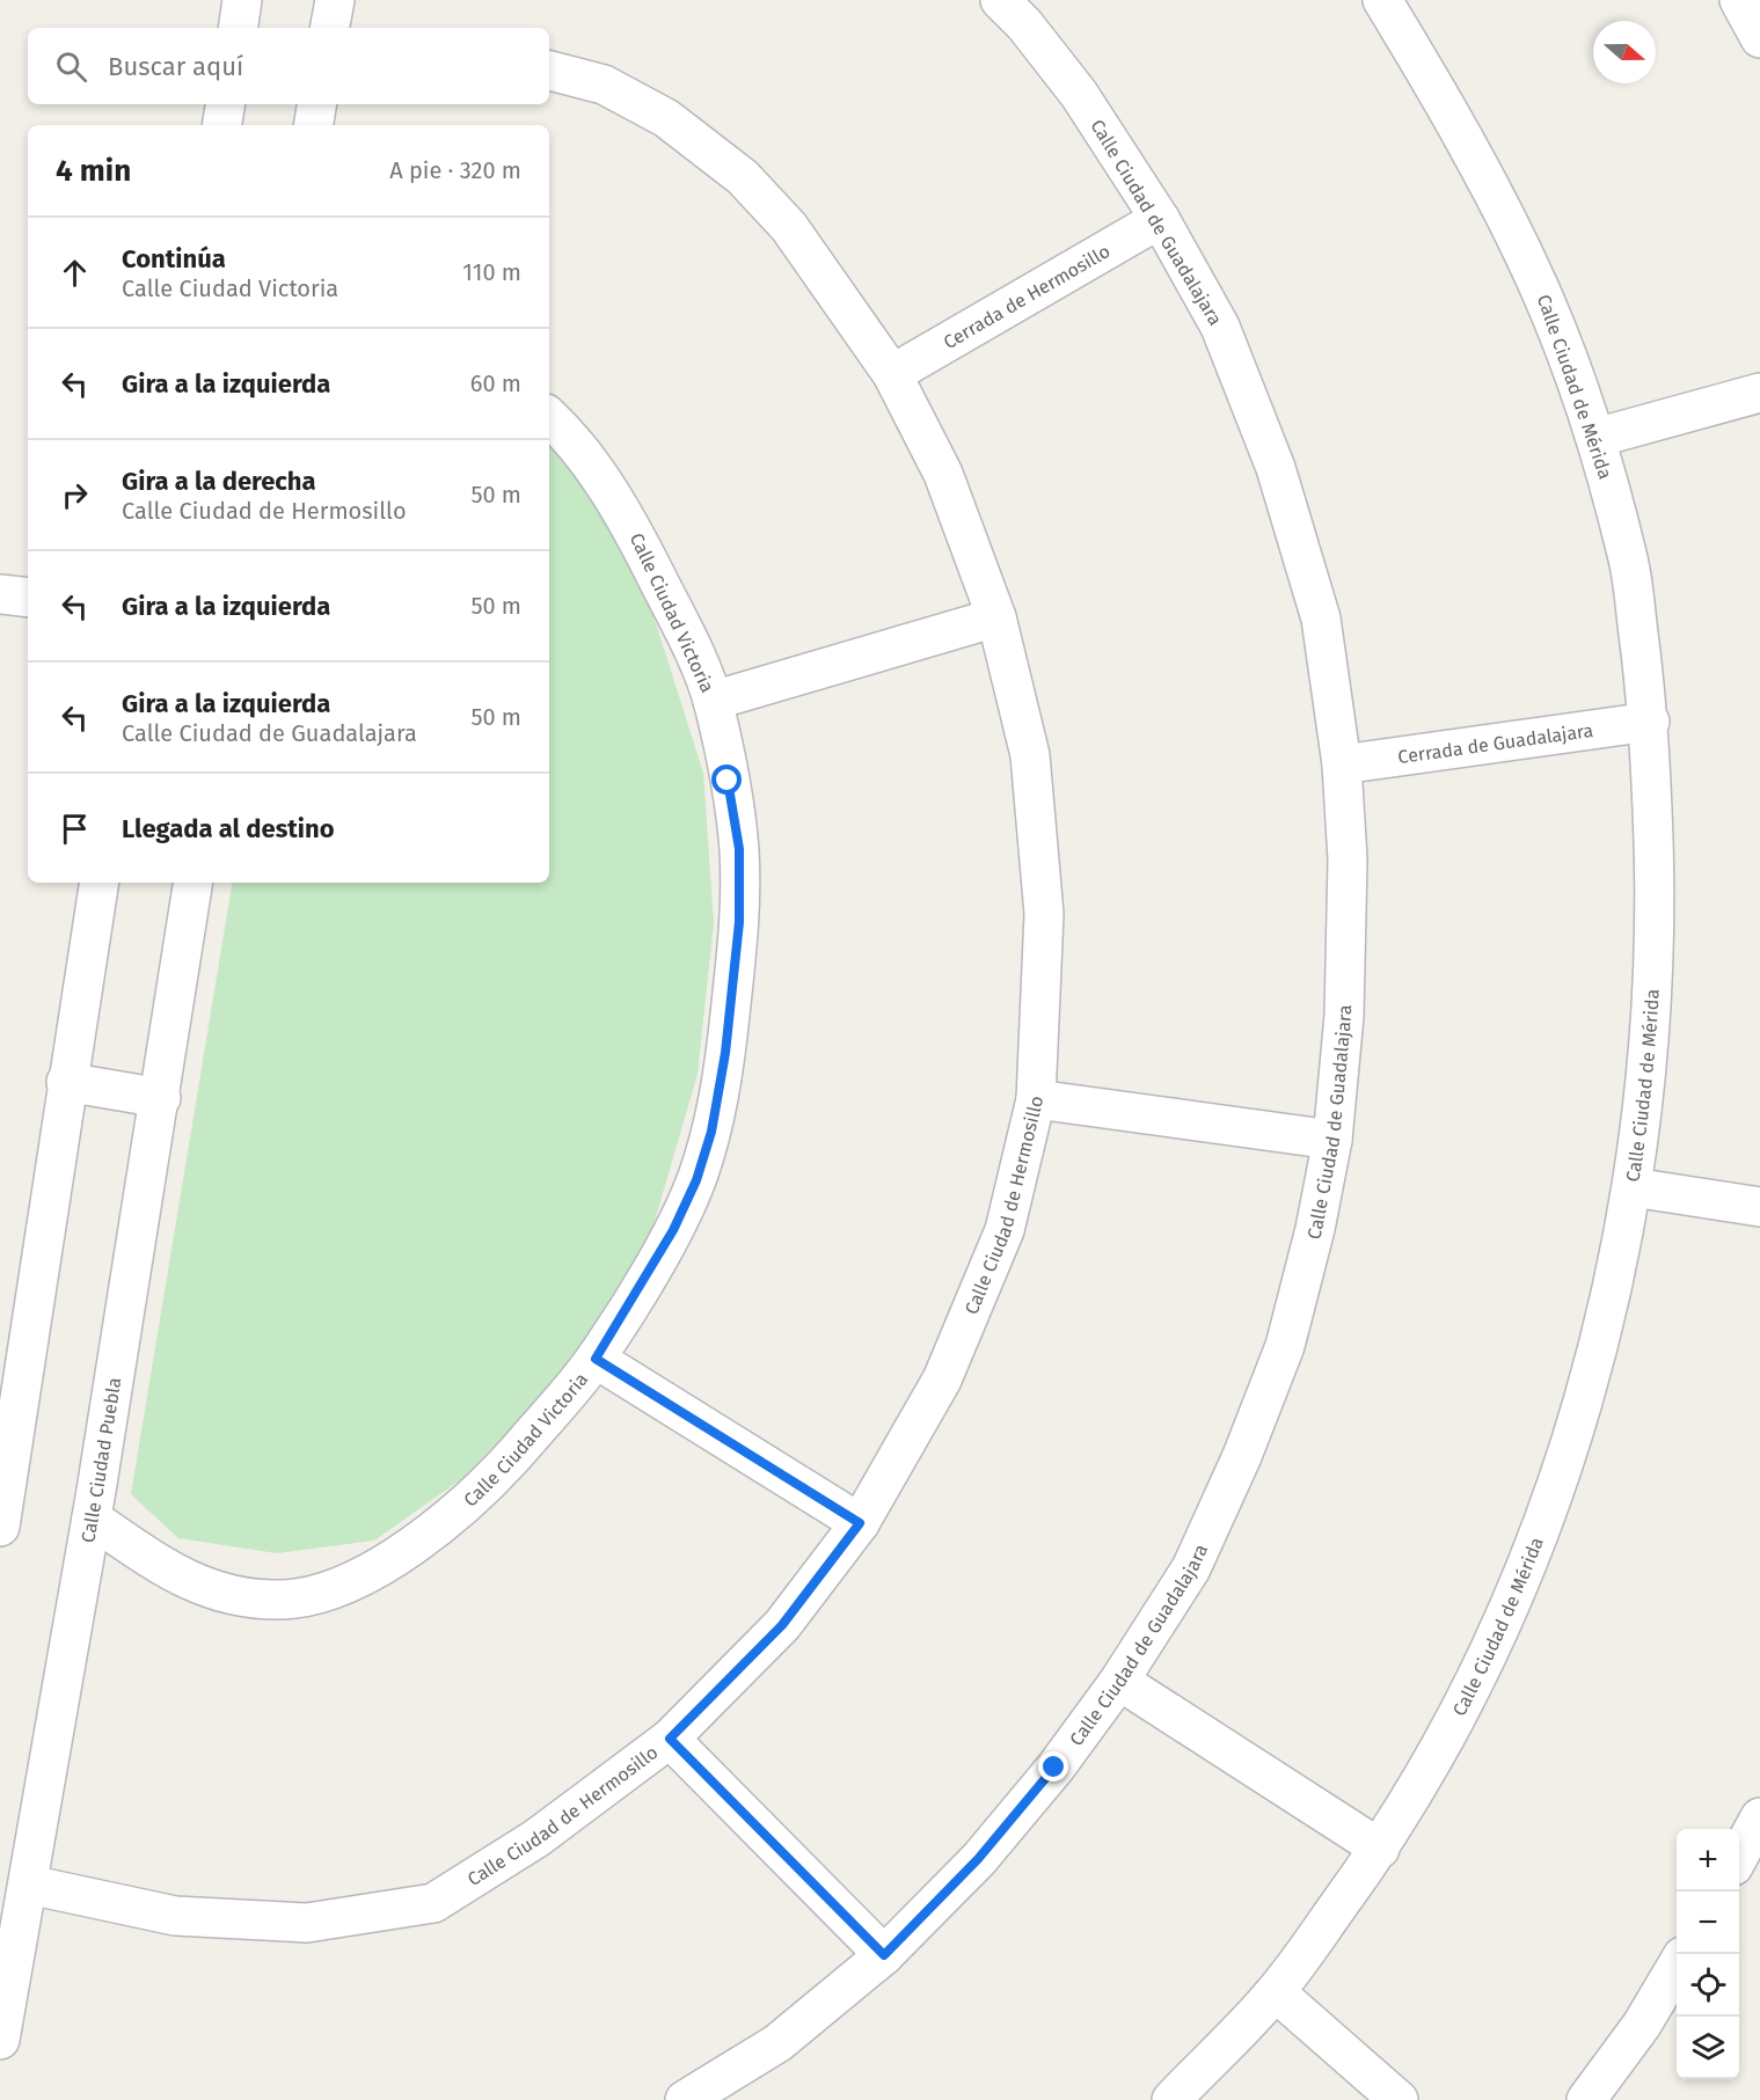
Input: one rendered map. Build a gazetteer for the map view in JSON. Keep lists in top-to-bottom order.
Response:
{
  "streets": {
    "street": [
      "Calle Ciudad de Guadalajara",
      "Cerrada de Hermosillo",
      "Calle Ciudad de Mérida",
      "Calle Ciudad Victoria",
      "Cerrada de Guadalajara",
      "Calle Ciudad de Hermosillo",
      "Calle Ciudad Puebla"
    ]
  },
  "crossings": [
    ["Calle Ciudad de Guadalajara", "Cerrada de Hermosillo"],
    ["Calle Ciudad de Guadalajara", "Cerrada de Guadalajara"],
    ["Cerrada de Hermosillo", "Calle Ciudad de Hermosillo"],
    ["Calle Ciudad de Mérida", "Cerrada de Guadalajara"],
    ["Calle Ciudad Victoria", "Calle Ciudad Puebla"],
    ["Calle Ciudad de Hermosillo", "Calle Ciudad Puebla"]
  ],
  "north": "right",
  "page": {
    "search": "Buscar aquí",
    "heading": ["4 min", "A pie · 320 m"],
    "list": [
      ["Continúa", "Calle Ciudad Victoria", "110 m"],
      ["Gira a la izquierda", "60 m"],
      ["Gira a la derecha", "Calle Ciudad de Hermosillo", "50 m"],
      ["Gira a la izquierda", "50 m"],
      ["Gira a la izquierda", "Calle Ciudad de Guadalajara", "50 m"],
      "Llegada al destino"
    ],
    "map_buttons": ["+", "−"]
  }
}
